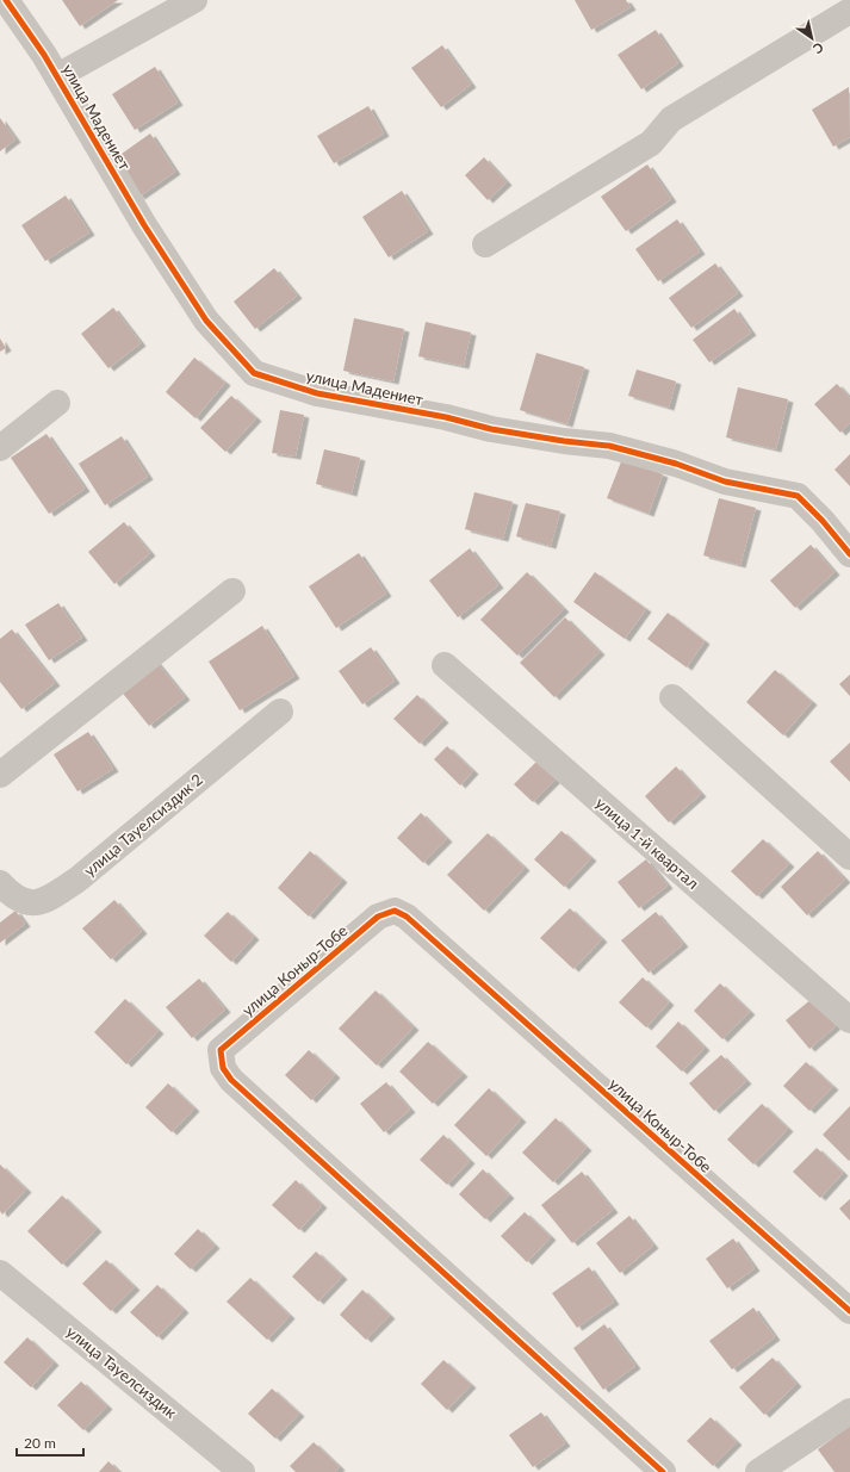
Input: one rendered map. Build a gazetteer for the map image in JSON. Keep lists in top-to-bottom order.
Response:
{
  "streets": {
    "street": [
      "улица Мадениет",
      "улица Тауелсиздик 2",
      "улица 1-й квартал",
      "улица Коныр-Тобе",
      "улица Тауелсиздик"
    ]
  },
  "scale_bar": "20 m",
  "north": "bottom right"
}
